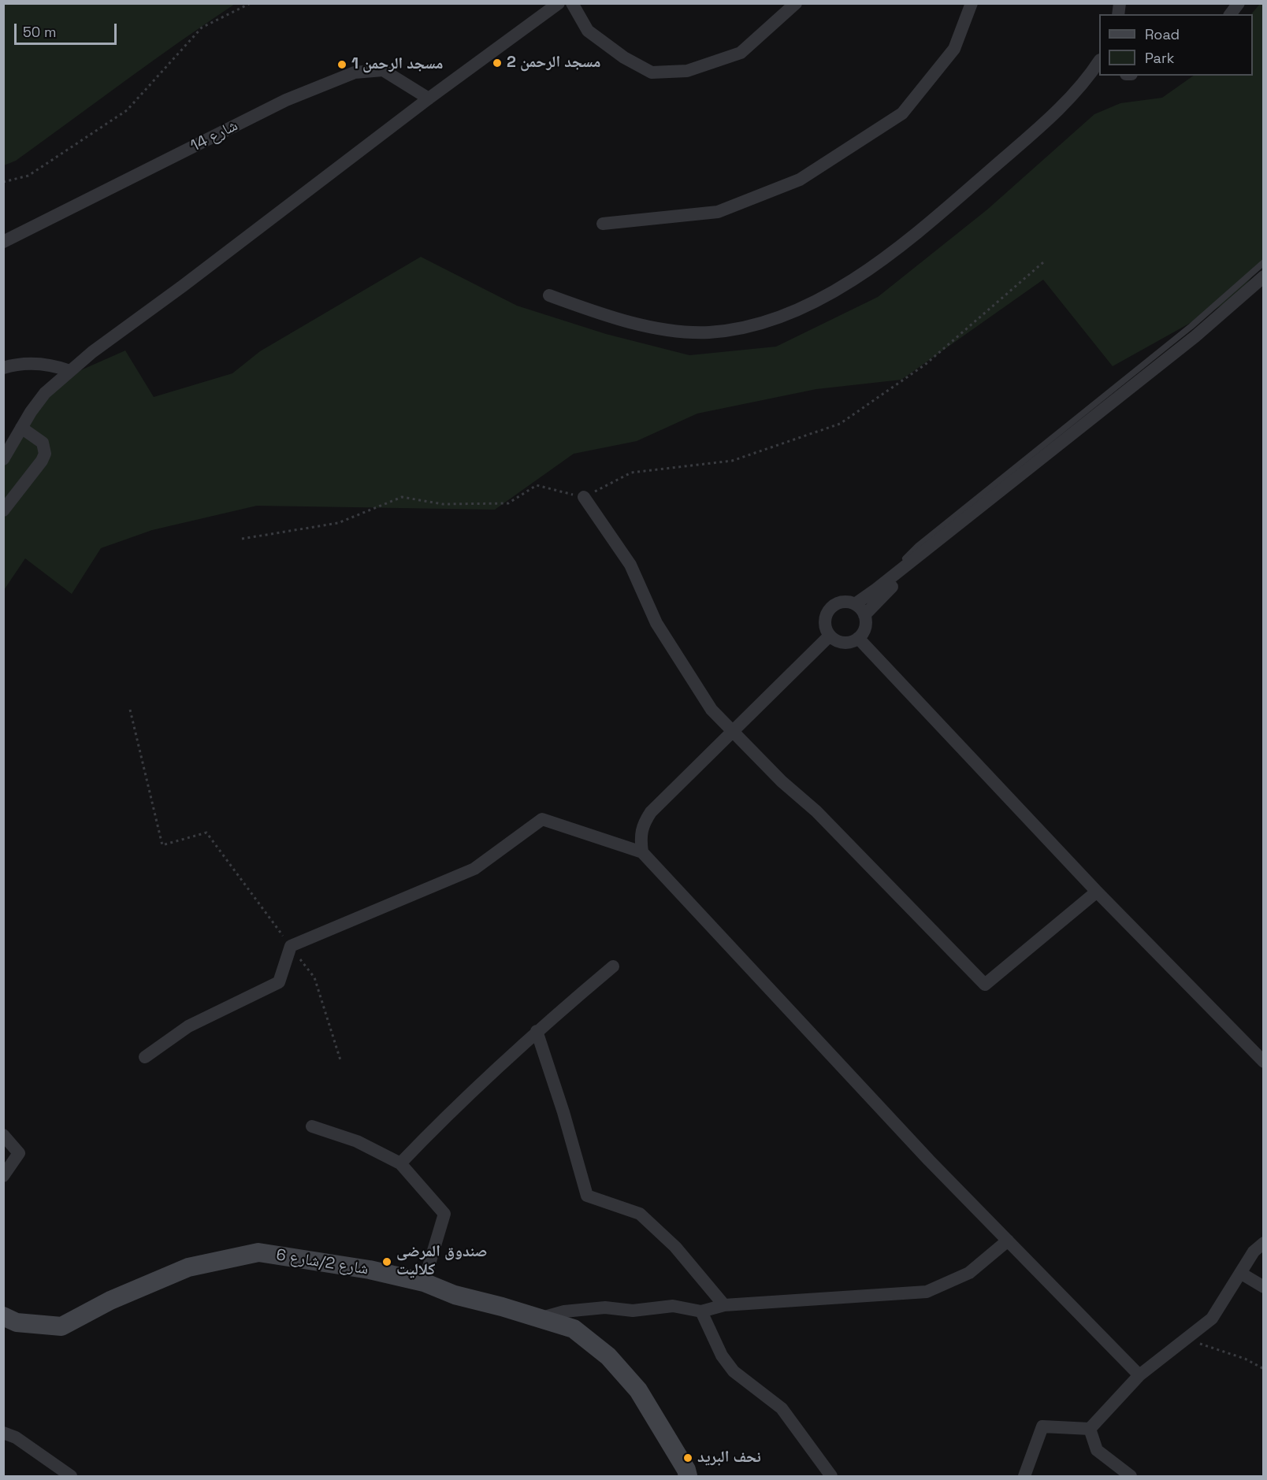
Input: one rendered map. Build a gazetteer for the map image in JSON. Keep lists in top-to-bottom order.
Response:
{
  "streets": {
    "street": ["شارع 14", "شارع 2/شارع 6"]
  },
  "places": [
    "مسجد الرحمن 2",
    "مسجد الرحمن 1",
    "صندوق المرضى كلاليت",
    "نحف البريد"
  ],
  "legend": ["Road", "Park"],
  "scale_bar": "50 m"
}
